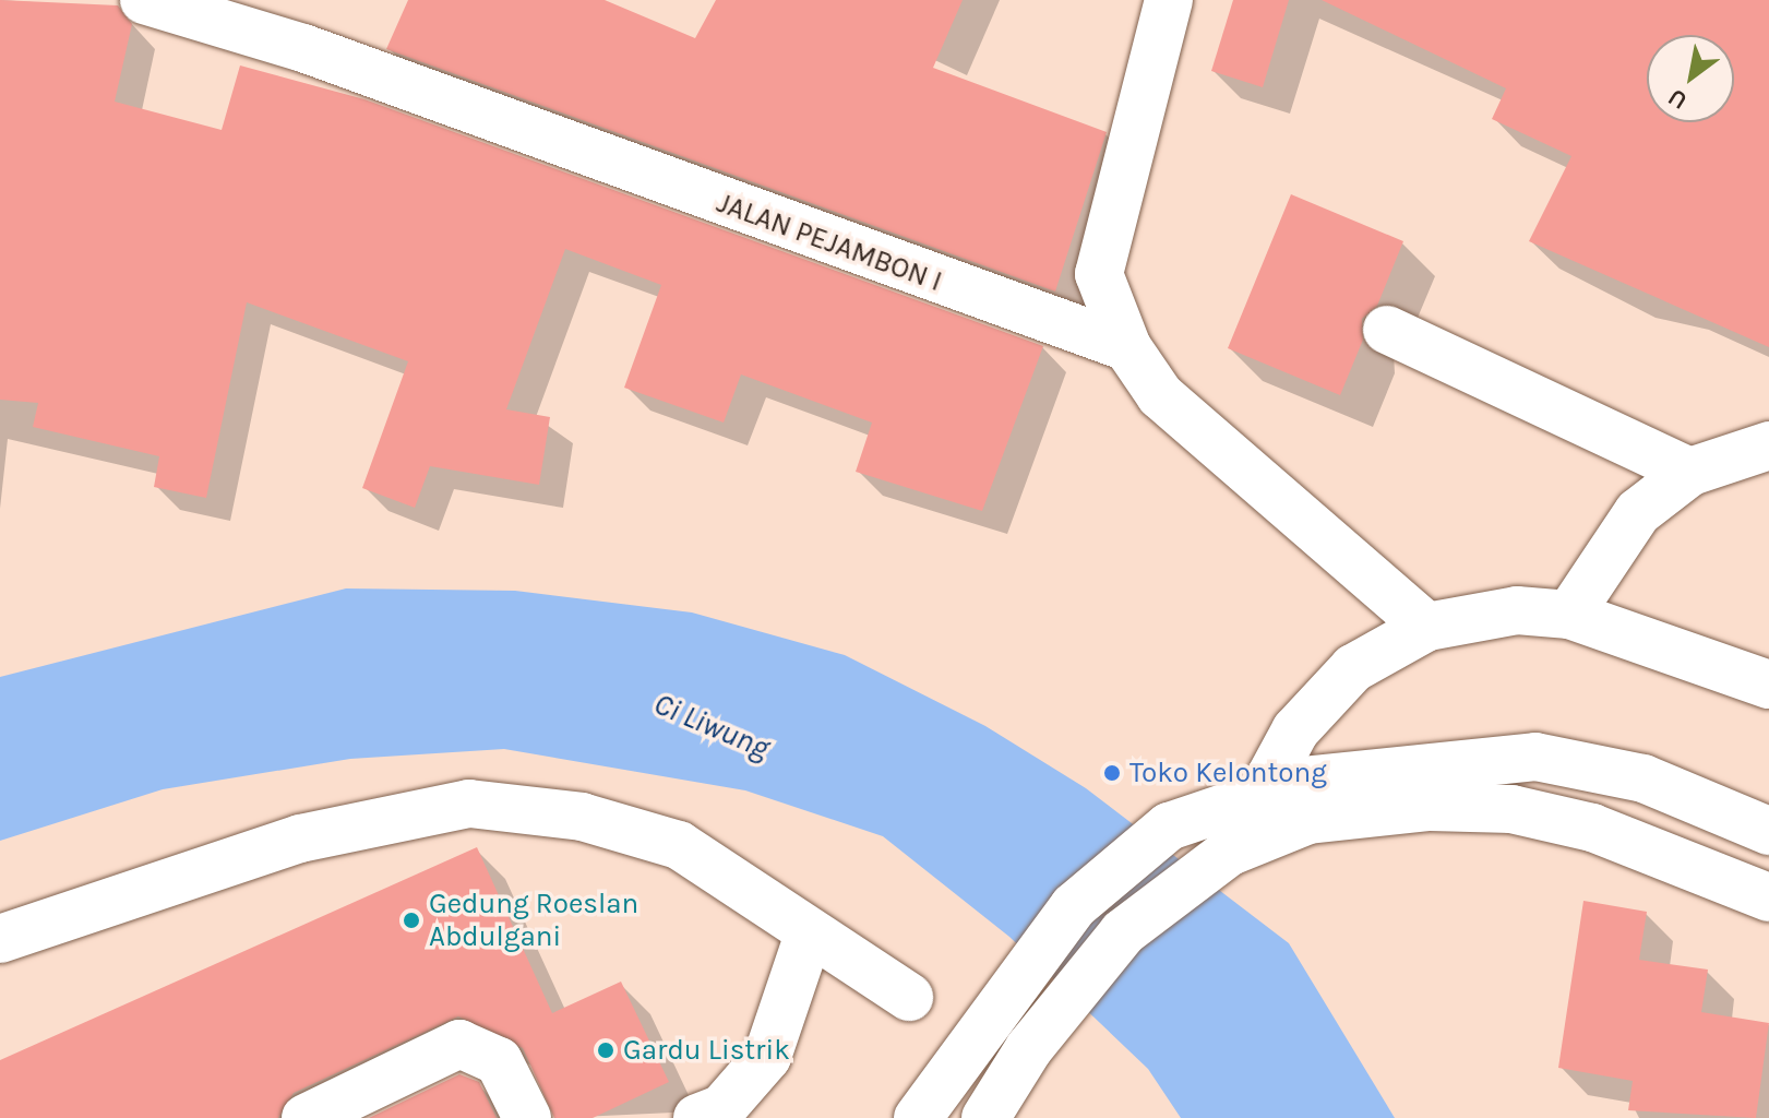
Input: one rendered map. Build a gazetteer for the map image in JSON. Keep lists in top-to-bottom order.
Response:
{
  "streets": {
    "street": ["JALAN PEJAMBON I"]
  },
  "water": ["Ci Liwung"],
  "places": ["Toko Kelontong", "Gedung Roeslan Abdulgani", "Gardu Listrik"],
  "north": "bottom left"
}
